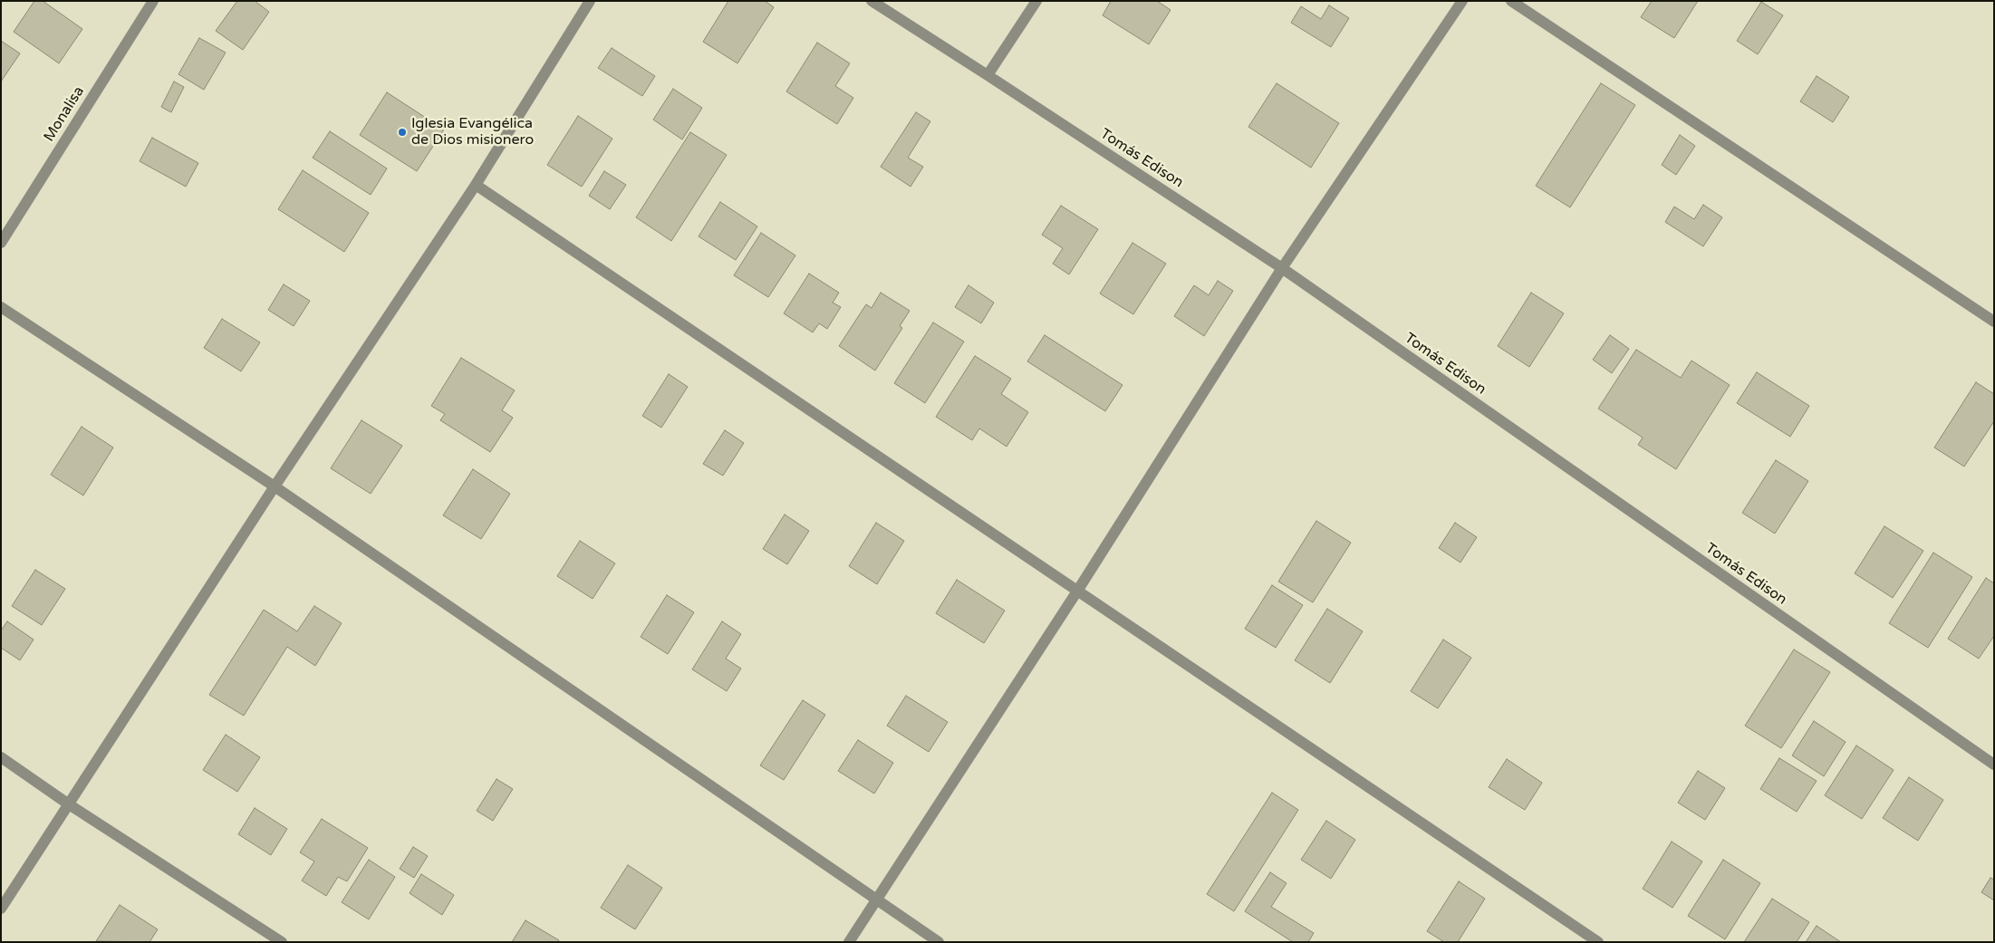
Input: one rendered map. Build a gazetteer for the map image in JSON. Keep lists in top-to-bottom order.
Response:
{
  "streets": {
    "street": ["Monalisa", "Tomás Edison"]
  },
  "places": ["Iglesia Evangélica de Dios misionero"]
}
